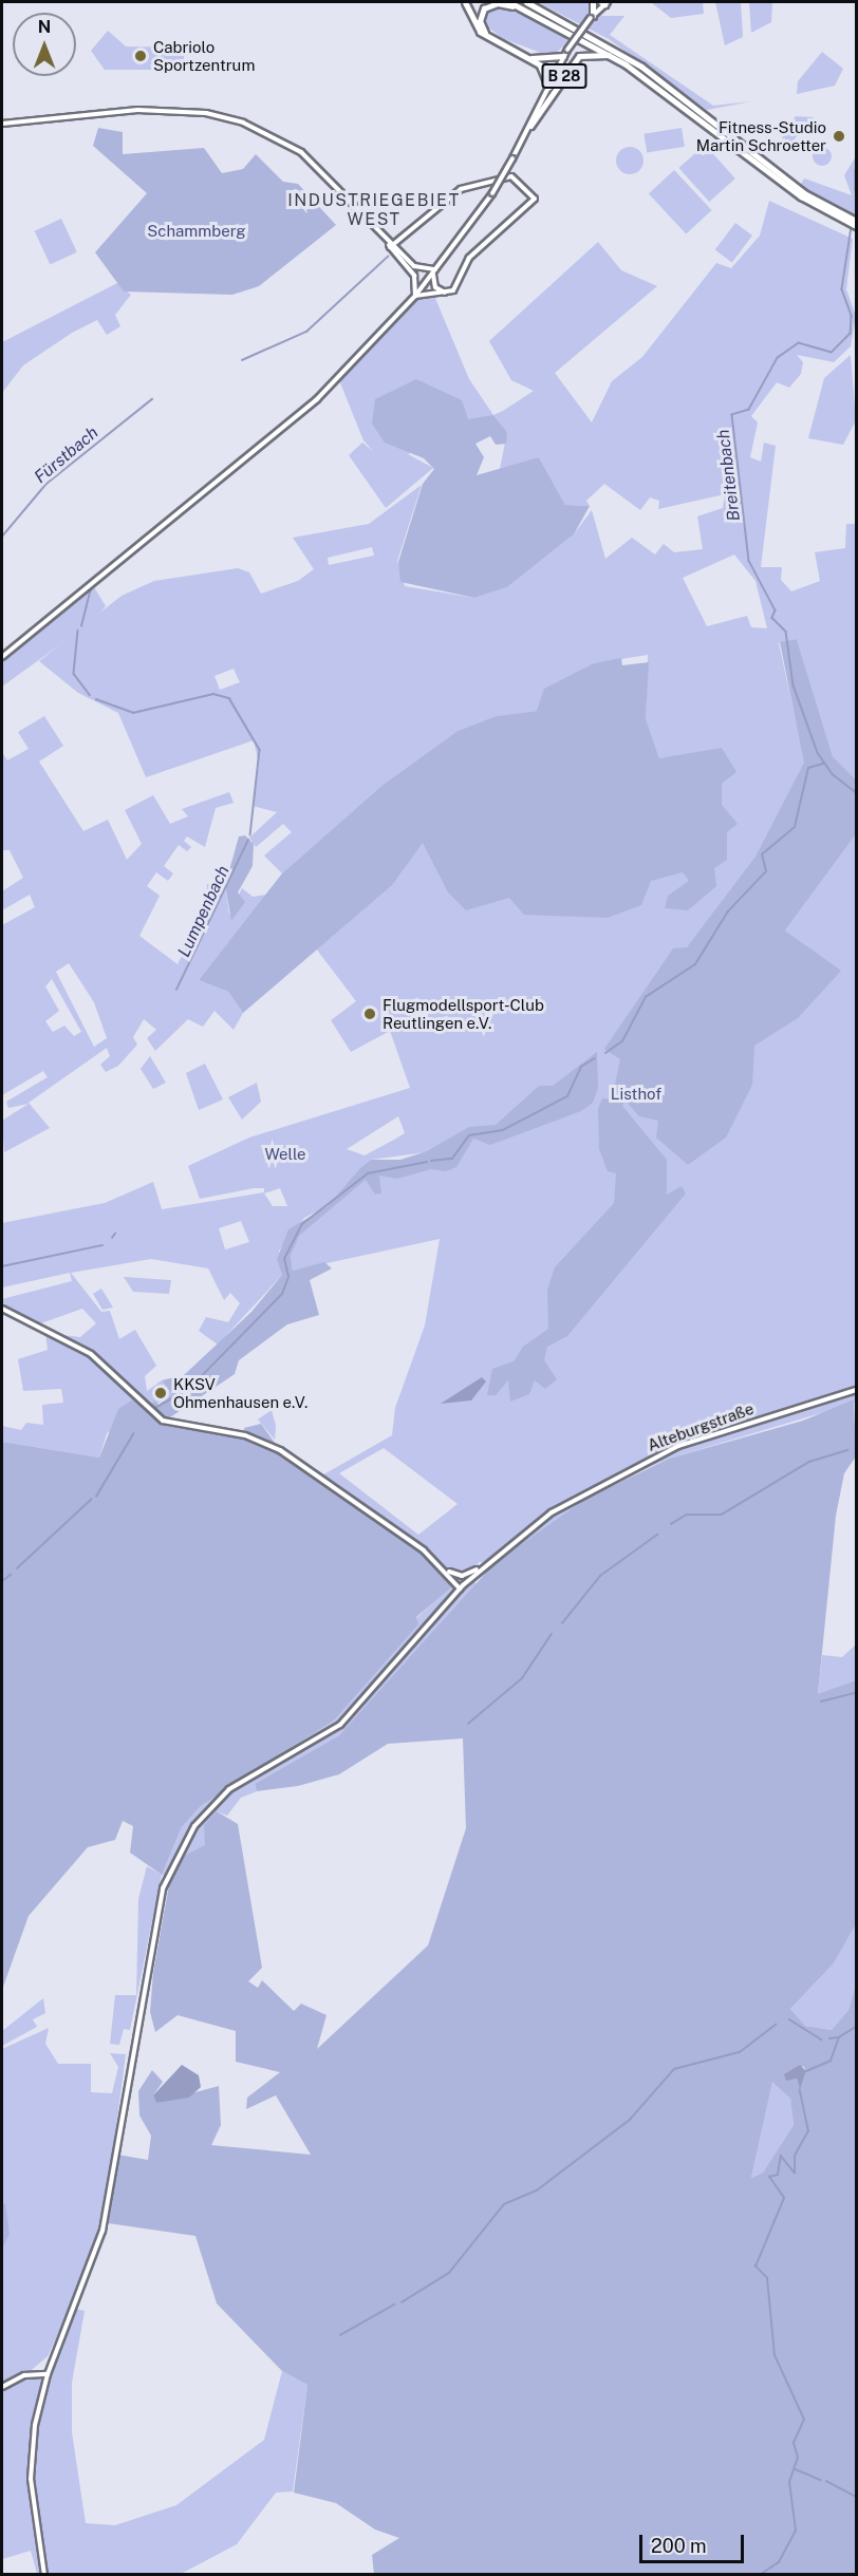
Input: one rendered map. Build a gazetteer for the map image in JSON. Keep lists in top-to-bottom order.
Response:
{
  "streets": {
    "highway": ["B 28"],
    "main road": ["Alteburgstraße"]
  },
  "districts": ["INDUSTRIEGEBIET WEST"],
  "water": ["Fürstbach", "Breitenbach", "Lumpenbach"],
  "parks": ["Schammberg", "Listhof", "Welle"],
  "places": [
    "Cabriolo Sportzentrum",
    "Fitness-Studio Martin Schroetter",
    "Flugmodellsport-Club Reutlingen e.V.",
    "KKSV Ohmenhausen e.V."
  ],
  "scale_bar": "200 m",
  "north": "top"
}
